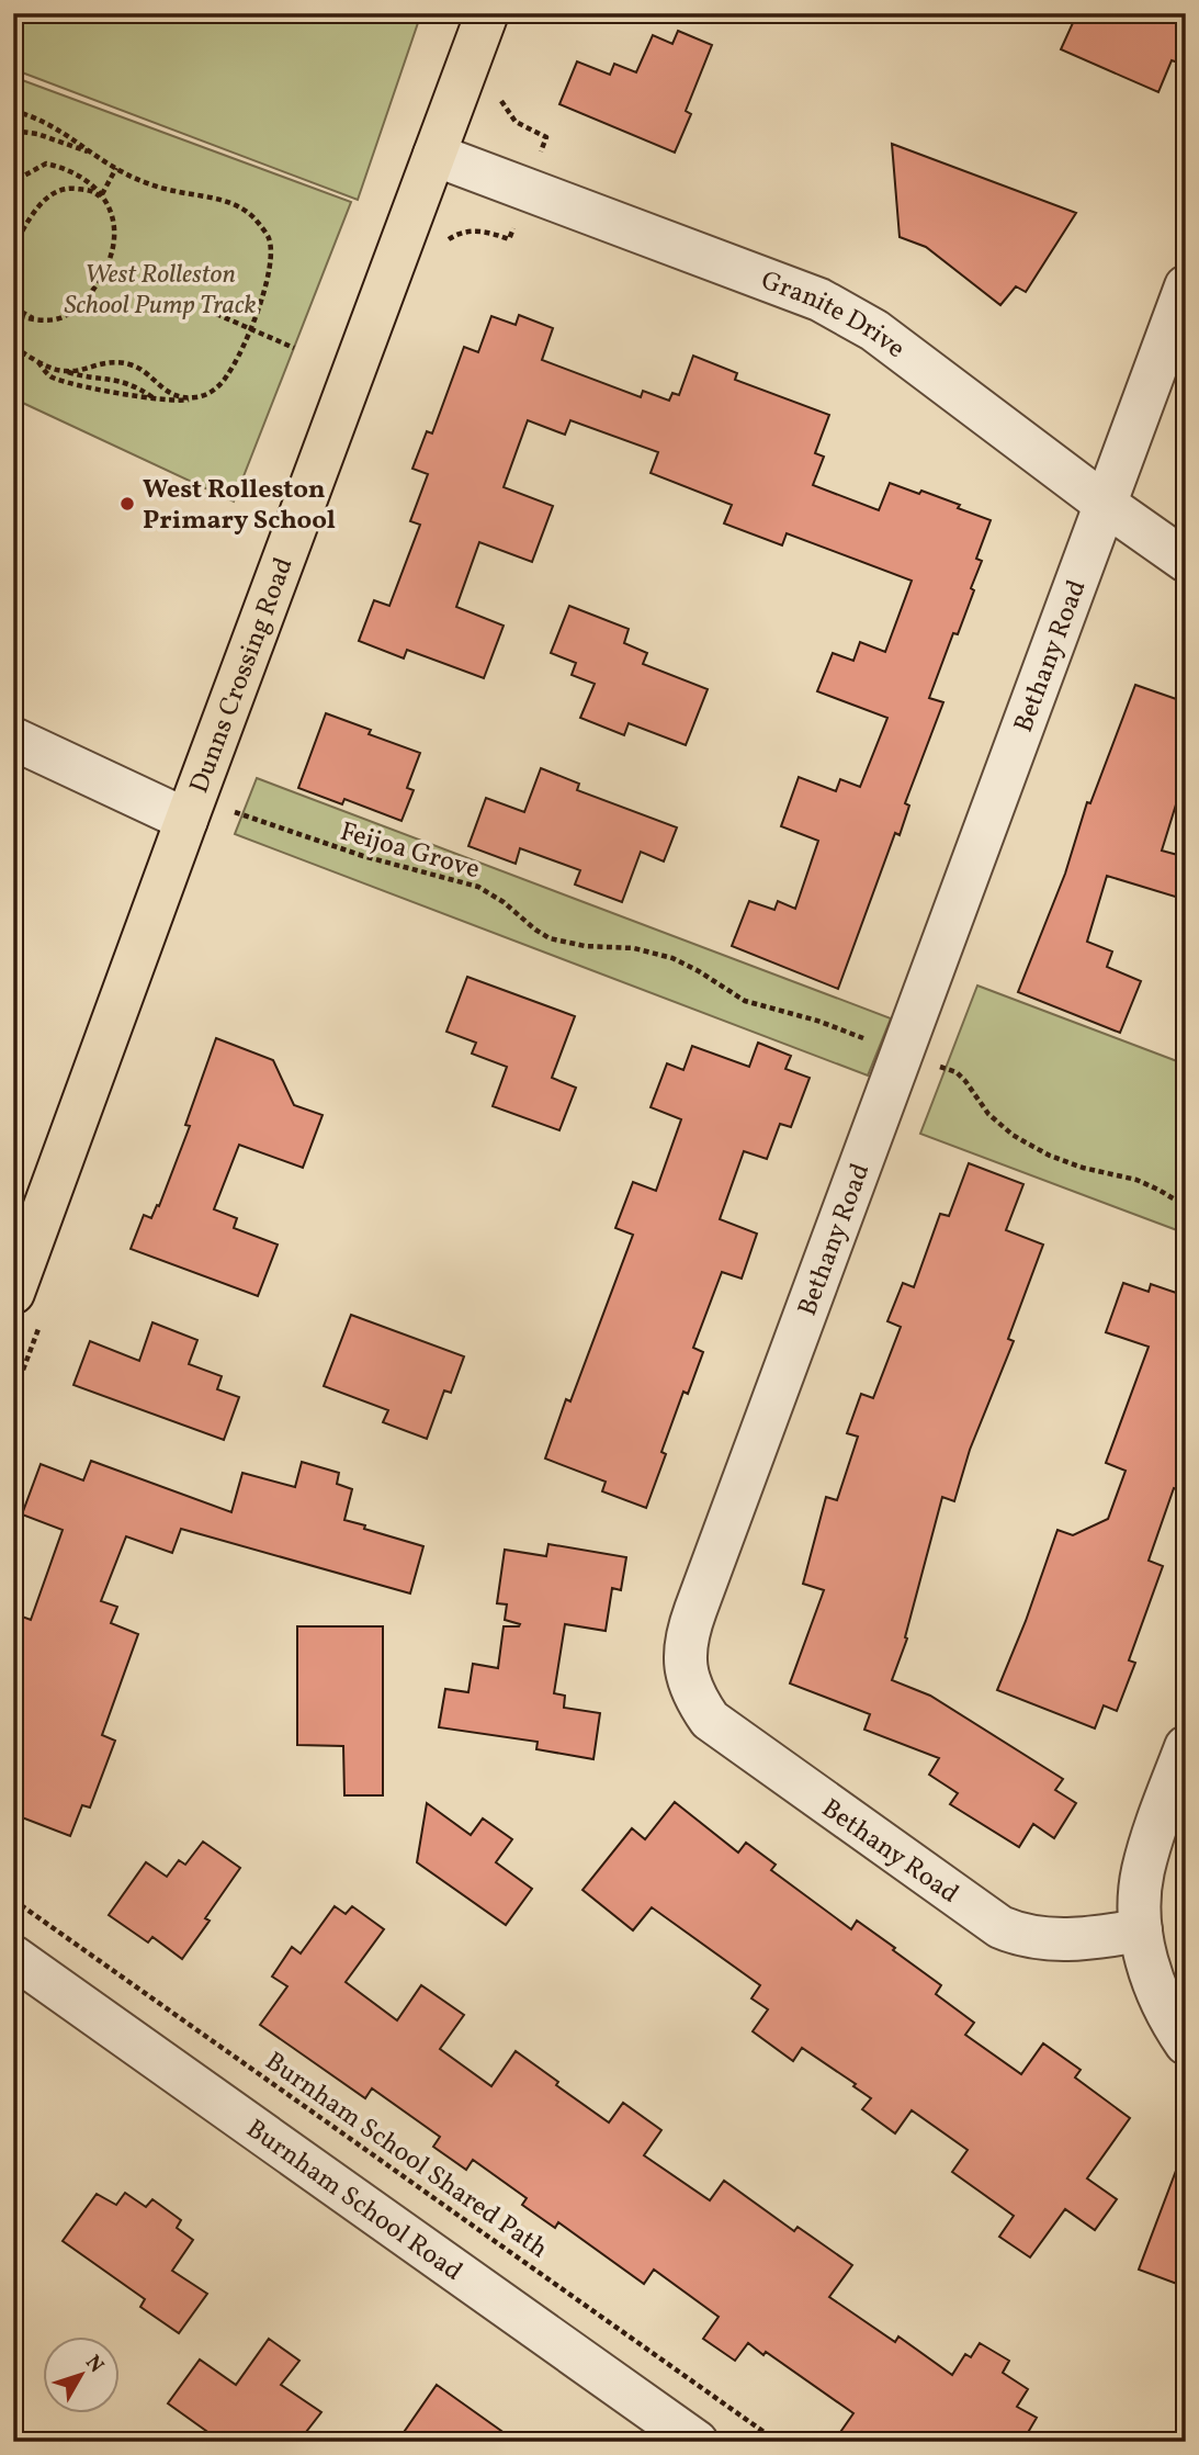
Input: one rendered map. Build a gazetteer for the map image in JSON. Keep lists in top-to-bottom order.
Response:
{
  "streets": {
    "main road": ["Dunns Crossing Road"],
    "street": ["Granite Drive", "Bethany Road", "Burnham School Road"],
    "path": ["Feijoa Grove", "Burnham School Shared Path"]
  },
  "crossings": [
    ["Granite Drive", "Bethany Road"],
    ["Granite Drive", "Dunns Crossing Road"]
  ],
  "parks": ["West Rolleston School Pump Track"],
  "places": ["West Rolleston Primary School"],
  "north": "top right"
}
